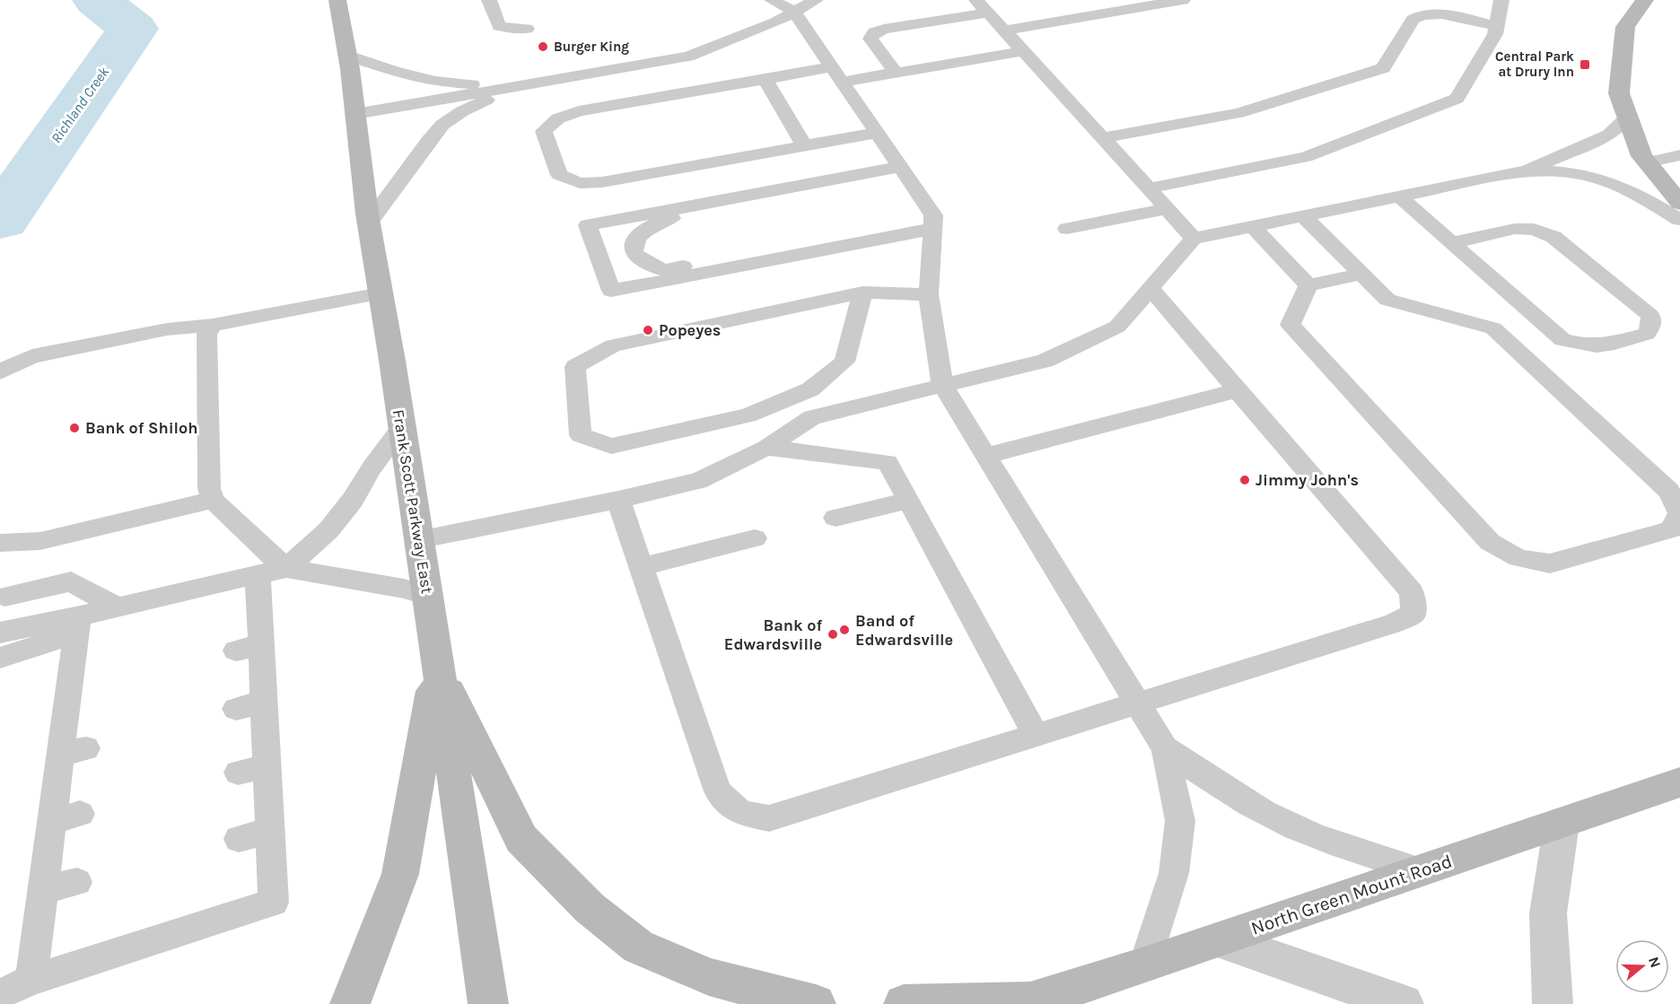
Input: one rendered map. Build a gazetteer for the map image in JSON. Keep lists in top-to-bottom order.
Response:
{
  "streets": {
    "main road": ["Frank Scott Parkway East", "North Green Mount Road"]
  },
  "water": ["Richland Creek"],
  "places": {
    "other": [
      "Burger King",
      "Popeyes",
      "Bank of Shiloh",
      "Jimmy John's",
      "Band of Edwardsville",
      "Bank of Edwardsville"
    ],
    "transit": ["Central Park at Drury Inn"]
  },
  "north": "right"
}
